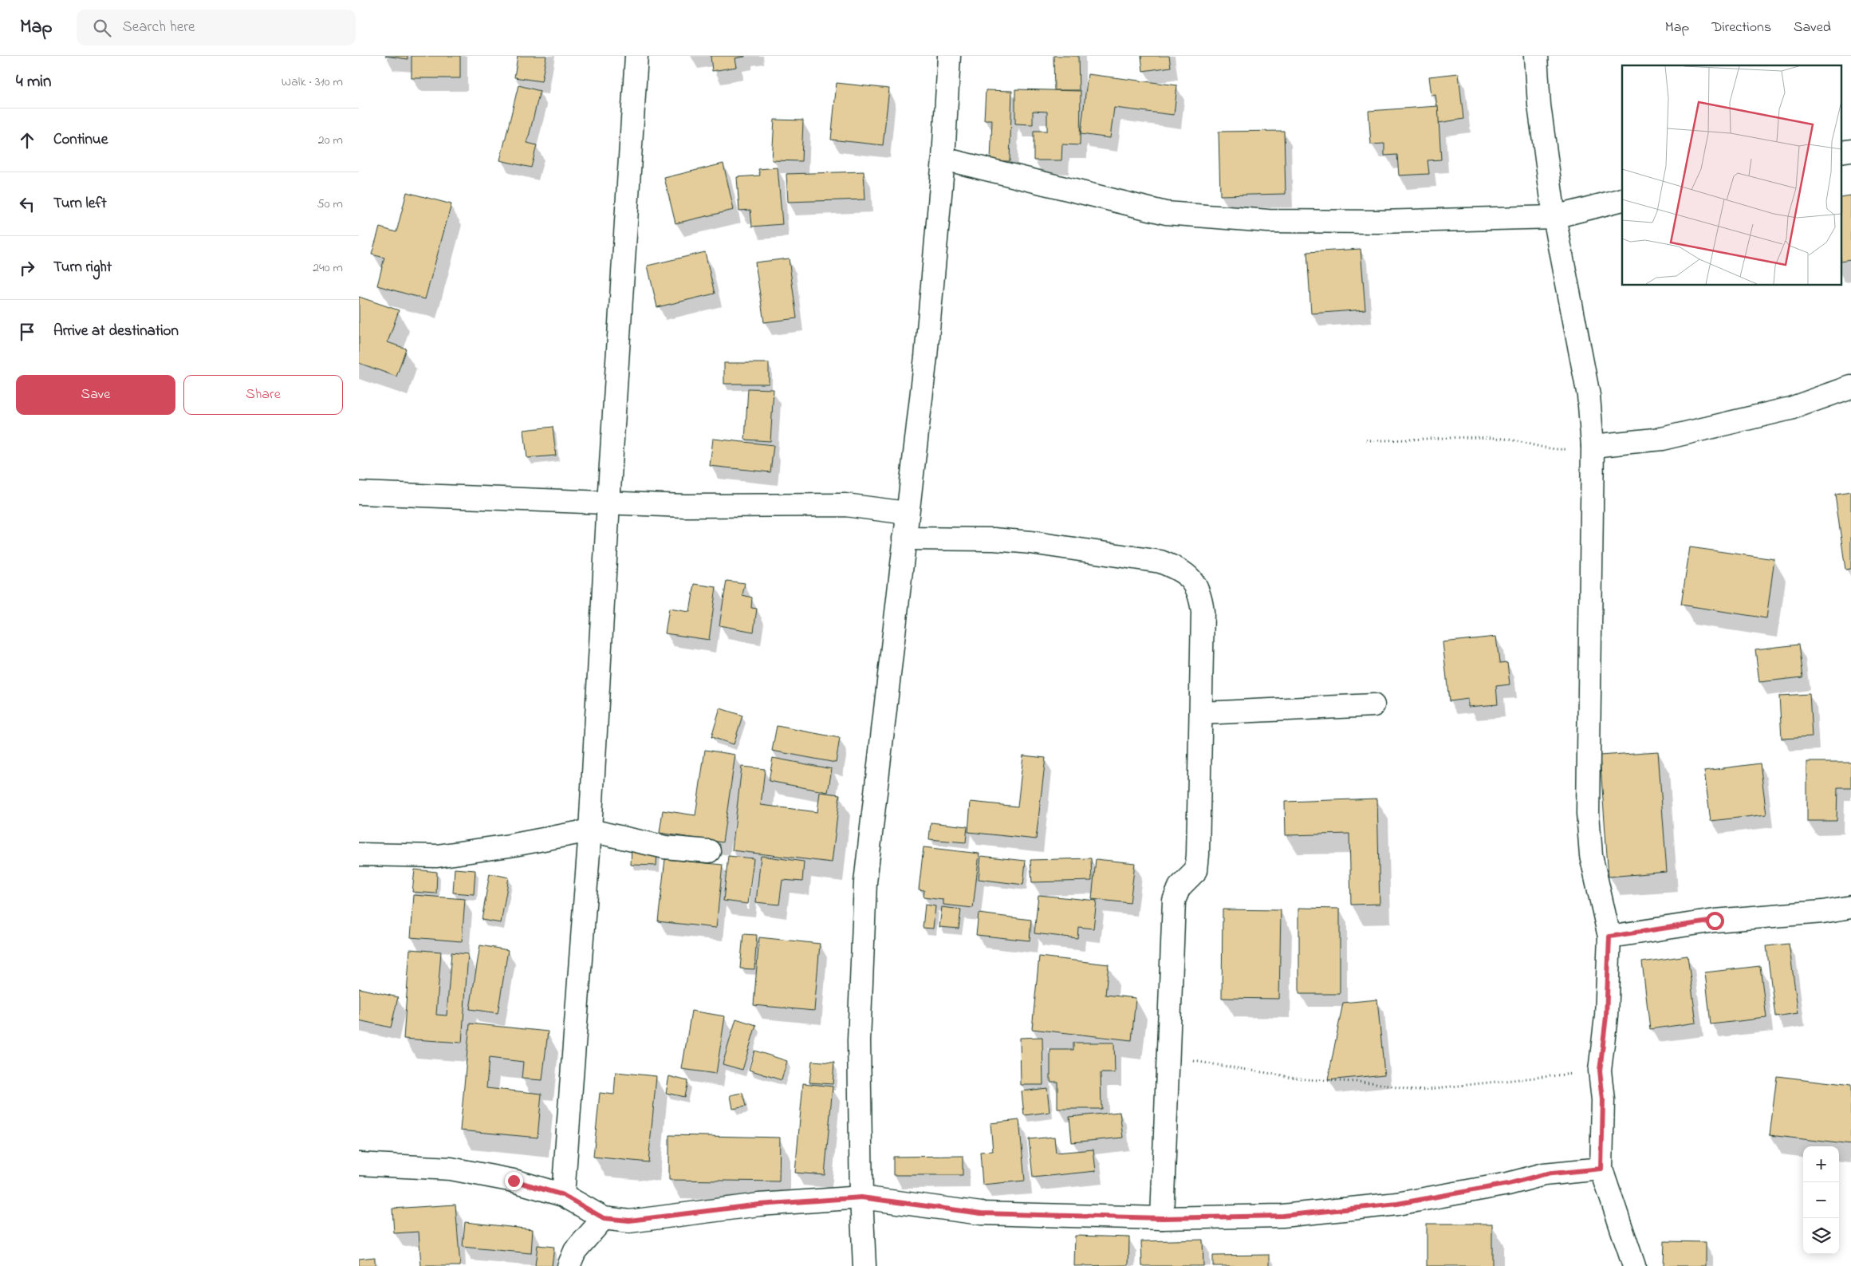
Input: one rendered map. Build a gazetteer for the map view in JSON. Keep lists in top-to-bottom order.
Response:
{
  "page": {
    "header": "Map",
    "search": "Search here",
    "nav": ["Map", "Directions", "Saved"],
    "heading": ["4 min", "Walk · 310 m"],
    "list": [
      ["Continue", "20 m"],
      ["Turn left", "50 m"],
      ["Turn right", "240 m"],
      "Arrive at destination"
    ],
    "buttons": ["Save", "Share"],
    "map_buttons": ["+", "−"]
  }
}
